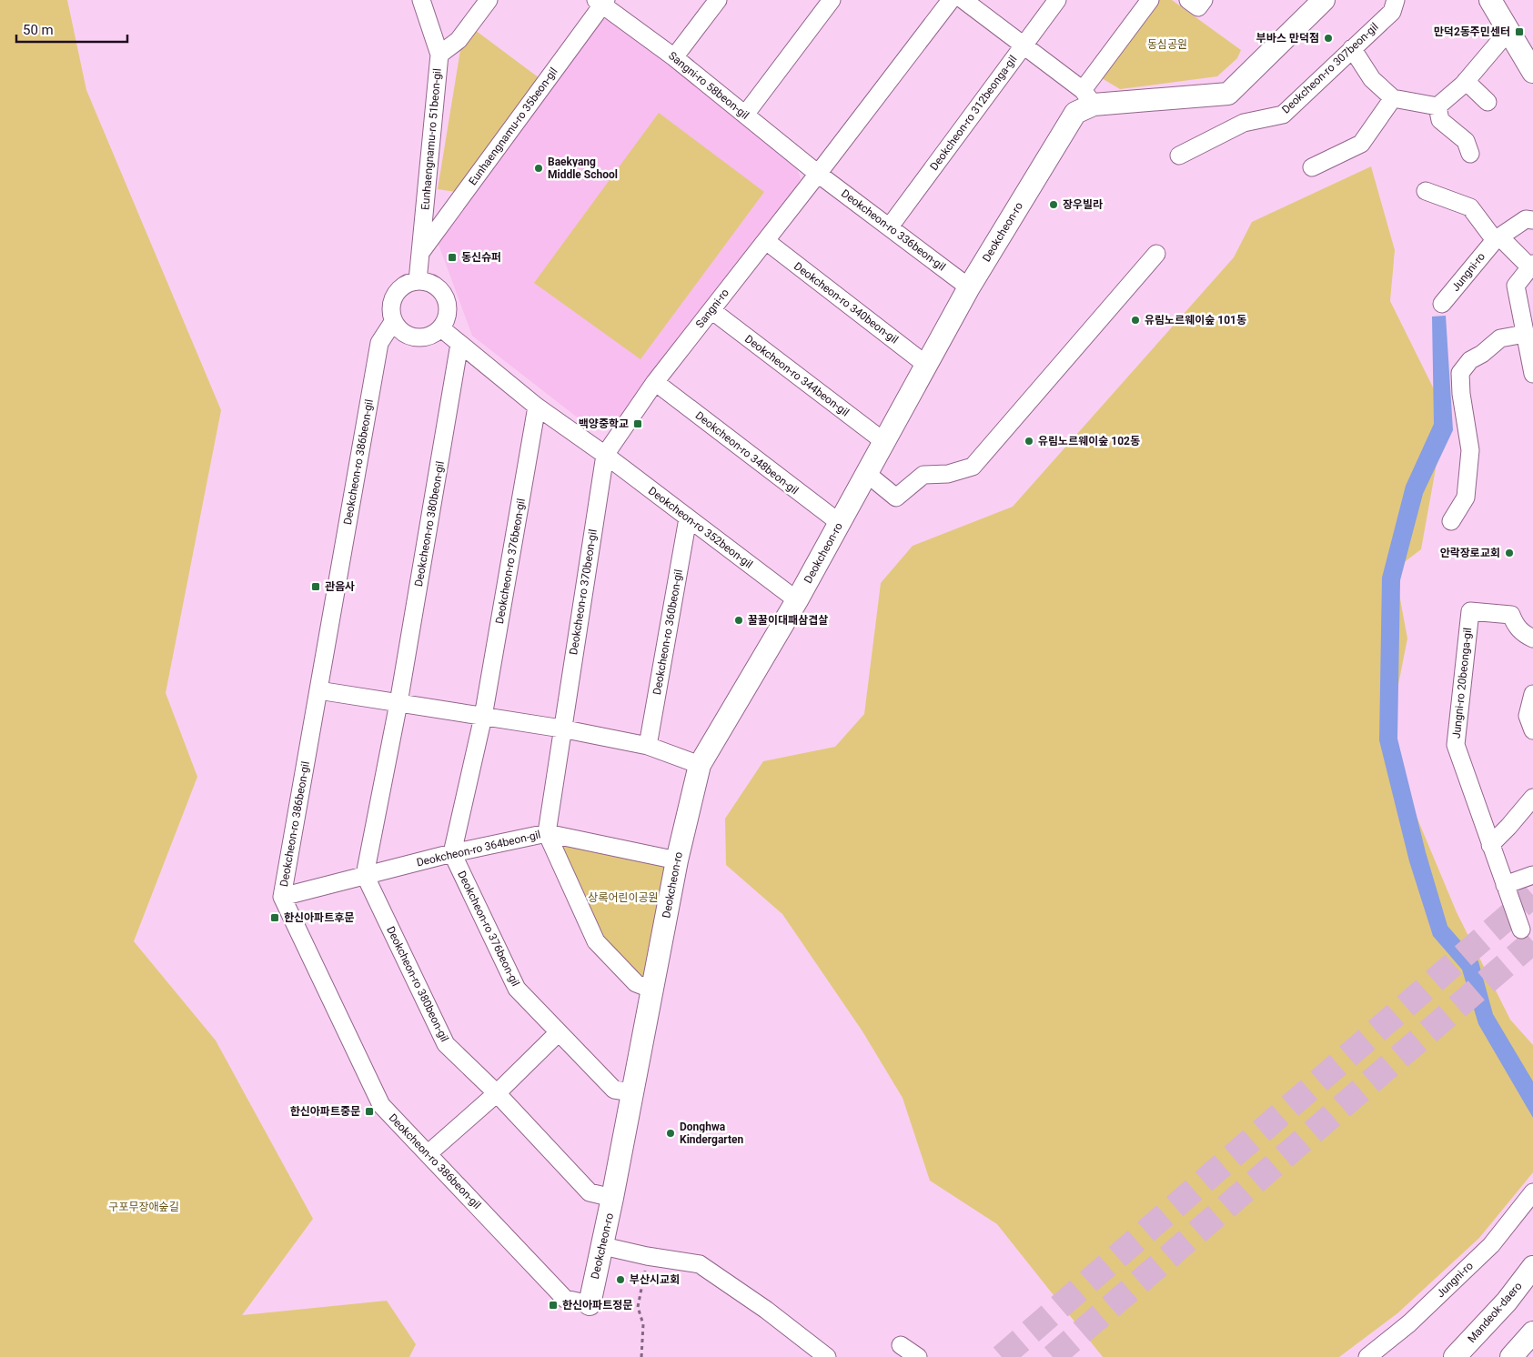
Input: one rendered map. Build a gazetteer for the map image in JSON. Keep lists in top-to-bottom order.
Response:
{
  "streets": {
    "main road": ["Deokcheon-ro", "Mandeok-daero"],
    "street": [
      "Deokcheon-ro 307beon-gil",
      "Sangni-ro 58beon-gil",
      "Deokcheon-ro 312beonga-gil",
      "Eunhaengnamu-ro 35beon-gil",
      "Eunhaengnamu-ro 51beon-gil",
      "Deokcheon-ro 336beon-gil",
      "Jungni-ro",
      "Deokcheon-ro 340beon-gil",
      "Sangni-ro",
      "Deokcheon-ro 344beon-gil",
      "Deokcheon-ro 348beon-gil",
      "Deokcheon-ro 386beon-gil",
      "Deokcheon-ro 380beon-gil",
      "Deokcheon-ro 352beon-gil",
      "Deokcheon-ro 376beon-gil",
      "Deokcheon-ro 370beon-gil",
      "Deokcheon-ro 360beon-gil",
      "Jungni-ro 20beonga-gil",
      "Deokcheon-ro 364beon-gil"
    ]
  },
  "crossings": [
    ["Sangni-ro 58beon-gil", "Eunhaengnamu-ro 35beon-gil"],
    ["Sangni-ro 58beon-gil", "Deokcheon-ro 336beon-gil"],
    ["Sangni-ro 58beon-gil", "Sangni-ro"],
    ["Deokcheon-ro 312beonga-gil", "Deokcheon-ro 336beon-gil"],
    ["Eunhaengnamu-ro 35beon-gil", "Eunhaengnamu-ro 51beon-gil"],
    ["Eunhaengnamu-ro 51beon-gil", "Deokcheon-ro 386beon-gil"],
    ["Deokcheon-ro 336beon-gil", "Deokcheon-ro"],
    ["Deokcheon-ro 336beon-gil", "Sangni-ro"],
    ["Deokcheon-ro", "Deokcheon-ro 340beon-gil"],
    ["Deokcheon-ro", "Deokcheon-ro 344beon-gil"],
    ["Deokcheon-ro", "Deokcheon-ro 348beon-gil"],
    ["Deokcheon-ro", "Deokcheon-ro 386beon-gil"],
    ["Deokcheon-ro", "Deokcheon-ro 380beon-gil"],
    ["Deokcheon-ro", "Deokcheon-ro 352beon-gil"],
    ["Deokcheon-ro", "Deokcheon-ro 376beon-gil"],
    ["Deokcheon-ro", "Deokcheon-ro 364beon-gil"],
    ["Deokcheon-ro 340beon-gil", "Sangni-ro"],
    ["Sangni-ro", "Deokcheon-ro 344beon-gil"],
    ["Sangni-ro", "Deokcheon-ro 348beon-gil"],
    ["Sangni-ro", "Deokcheon-ro 352beon-gil"],
    ["Sangni-ro", "Deokcheon-ro 370beon-gil"],
    ["Deokcheon-ro 386beon-gil", "Deokcheon-ro 364beon-gil"],
    ["Deokcheon-ro 380beon-gil", "Deokcheon-ro 364beon-gil"],
    ["Deokcheon-ro 352beon-gil", "Deokcheon-ro 370beon-gil"],
    ["Deokcheon-ro 352beon-gil", "Deokcheon-ro 360beon-gil"],
    ["Deokcheon-ro 376beon-gil", "Deokcheon-ro 364beon-gil"],
    ["Deokcheon-ro 370beon-gil", "Deokcheon-ro 364beon-gil"]
  ],
  "parks": ["동심공원", "상록어린이공원", "구포무장애숲길"],
  "places": {
    "transit": [
      "만덕2동주민센터",
      "동신슈퍼",
      "백양중학교",
      "관음사",
      "한신아파트후문",
      "한신아파트중문",
      "한신아파트정문"
    ],
    "other": [
      "부바스 만덕점",
      "Baekyang Middle School",
      "장우빌라",
      "유림노르웨이숲 101동",
      "유림노르웨이숲 102동",
      "안락장로교회",
      "꿀꿀이대패삼겹살",
      "Donghwa Kindergarten",
      "부산시교회"
    ]
  },
  "scale_bar": "50 m"
}
